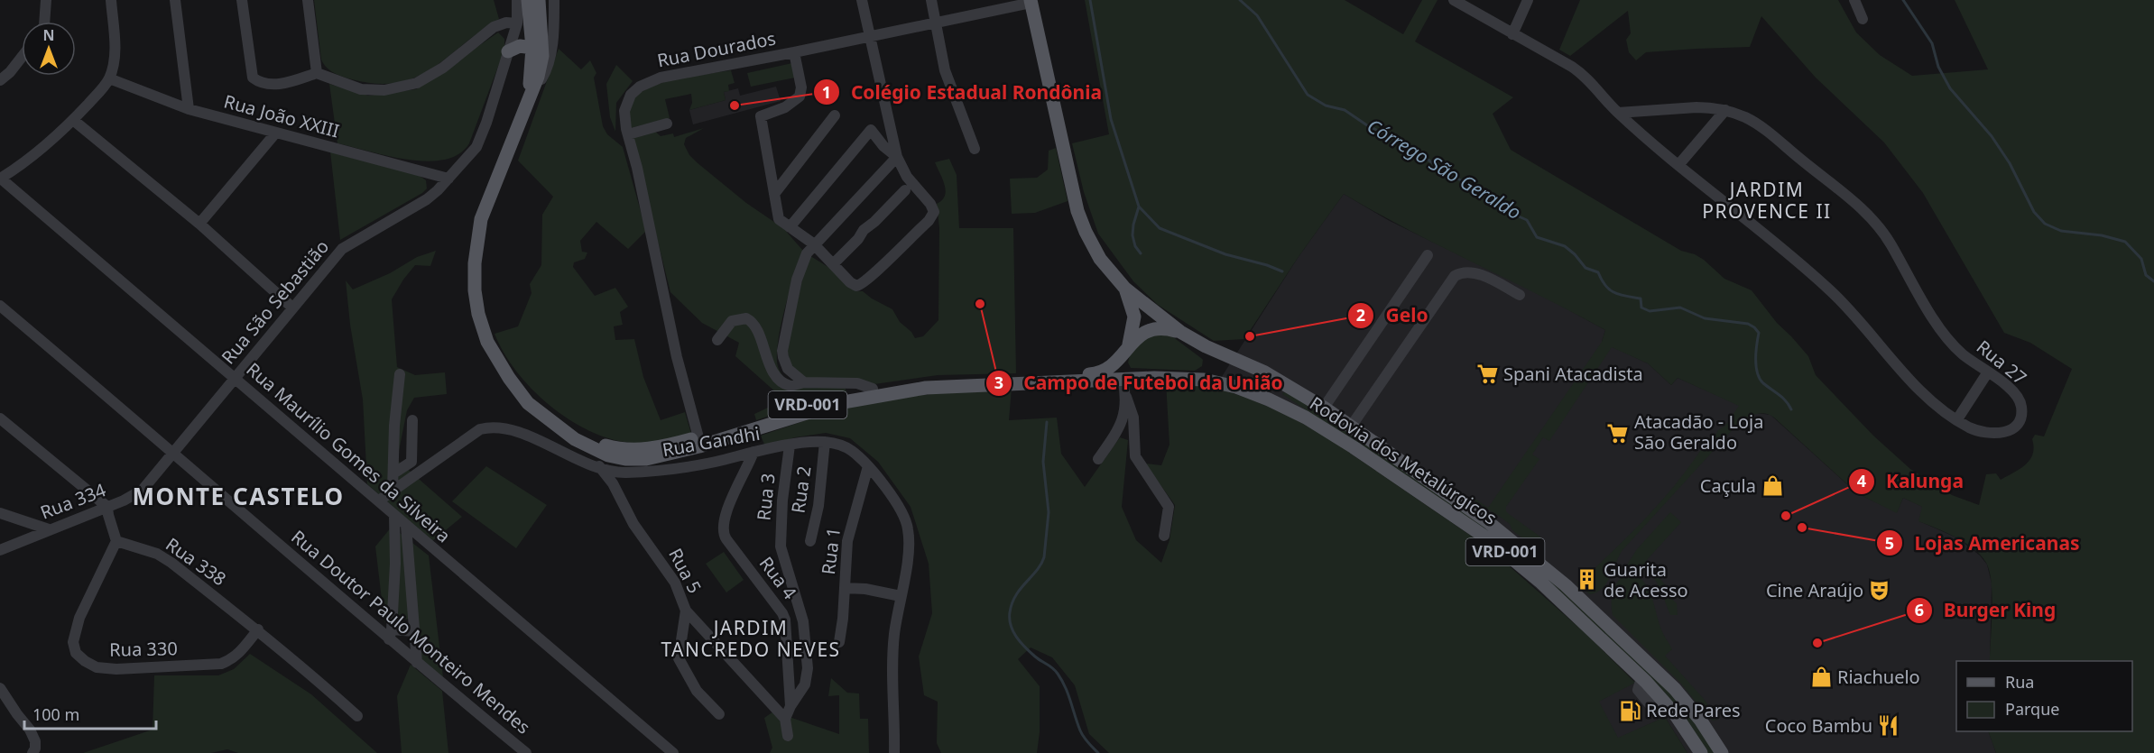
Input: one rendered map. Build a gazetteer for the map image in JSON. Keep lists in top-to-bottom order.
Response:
{
  "streets": {
    "main road": ["VRD-001", "Rodovia dos Metalúrgicos"],
    "street": [
      "Rua Dourados",
      "Rua João XXIII",
      "Rua São Sebastião",
      "Rua 27",
      "Rua Gandhi",
      "Rua Maurílio Gomes da Silveira",
      "Rua 2",
      "Rua 3",
      "Rua 334",
      "Rua 1",
      "Rua 338",
      "Rua 5",
      "Rua 4",
      "Rua Doutor Paulo Monteiro Mendes",
      "Rua 330"
    ]
  },
  "crossings": [
    ["Rua Dourados", "Rodovia dos Metalúrgicos"],
    ["Rua João XXIII", "Rua São Sebastião"],
    ["Rua São Sebastião", "Rua Maurílio Gomes da Silveira"],
    ["Rua São Sebastião", "Rua 334"],
    ["Rua São Sebastião", "Rua Doutor Paulo Monteiro Mendes"],
    ["VRD-001", "Rodovia dos Metalúrgicos"],
    ["Rua Gandhi", "Rua Maurílio Gomes da Silveira"],
    ["Rua Gandhi", "Rua 2"],
    ["Rua Gandhi", "Rua 3"],
    ["Rua Gandhi", "Rua 1"],
    ["Rua Gandhi", "Rua 5"],
    ["Rua Gandhi", "Rua 4"],
    ["Rua 3", "Rua 4"],
    ["Rua 334", "Rua Doutor Paulo Monteiro Mendes"],
    ["Rua 338", "Rua 330"],
    ["Rua 5", "Rua 4"]
  ],
  "districts": ["JARDIM PROVENCE II", "MONTE CASTELO", "JARDIM TANCREDO NEVES"],
  "water": ["Córrego São Geraldo"],
  "places": {
    "other": [
      "Colégio Estadual Rondônia",
      "Campo de Futebol da União",
      "Gelo",
      "Kalunga",
      "Lojas Americanas",
      "Burger King"
    ],
    "supermarket": ["Spani Atacadista", "Atacadão - Loja São Geraldo"],
    "shop": ["Caçula", "Riachuelo"],
    "building": ["Guarita de Acesso"],
    "theatre": ["Cine Araújo"],
    "fuel station": ["Rede Pares"],
    "restaurant": ["Coco Bambu"]
  },
  "legend": ["Rua", "Parque"],
  "scale_bar": "100 m",
  "north": "top"
}
